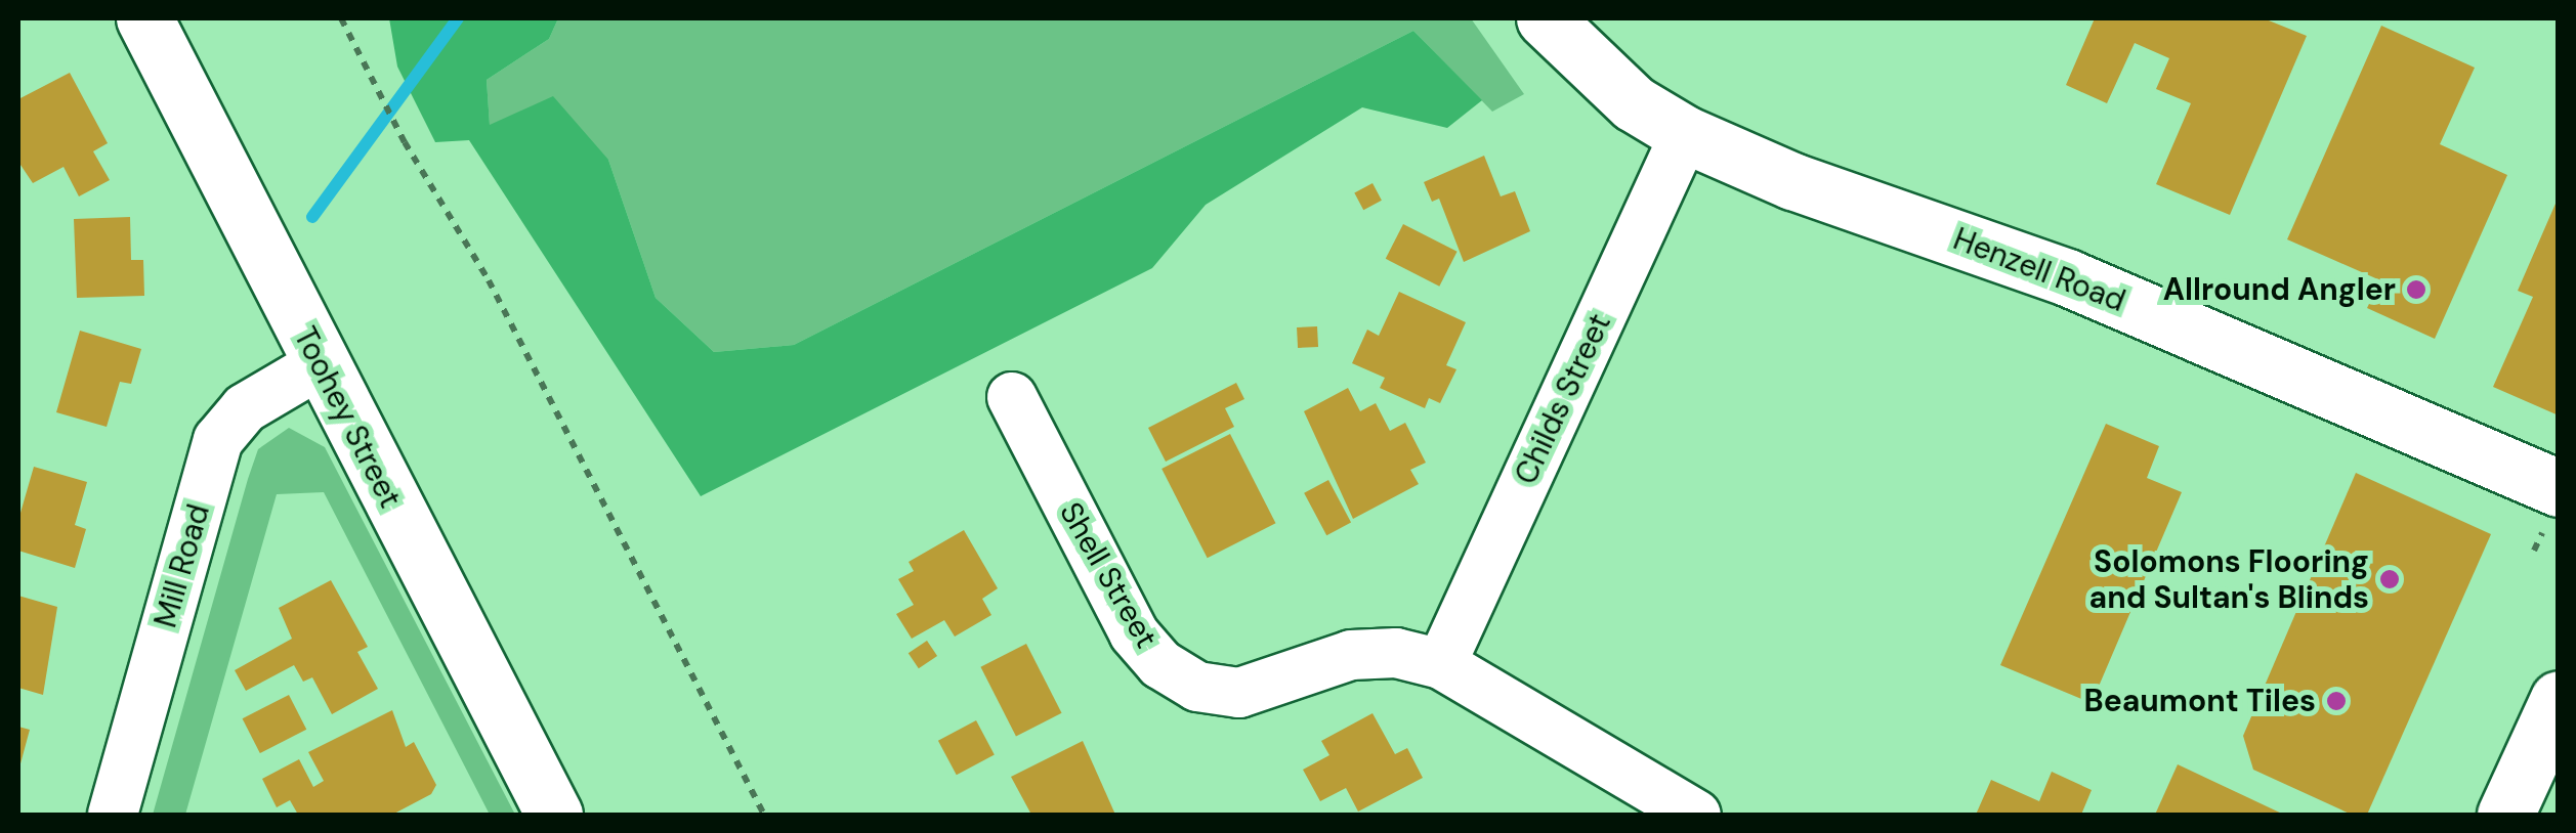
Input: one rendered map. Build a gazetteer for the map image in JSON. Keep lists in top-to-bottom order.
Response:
{
  "streets": {
    "main road": ["Henzell Road", "Toohey Street"],
    "street": ["Childs Street", "Mill Road", "Shell Street"]
  },
  "crossings": [
    ["Henzell Road", "Childs Street"],
    ["Childs Street", "Shell Street"],
    ["Toohey Street", "Mill Road"]
  ],
  "places": ["Allround Angler", "Solomons Flooring and Sultan's Blinds", "Beaumont Tiles"]
}
